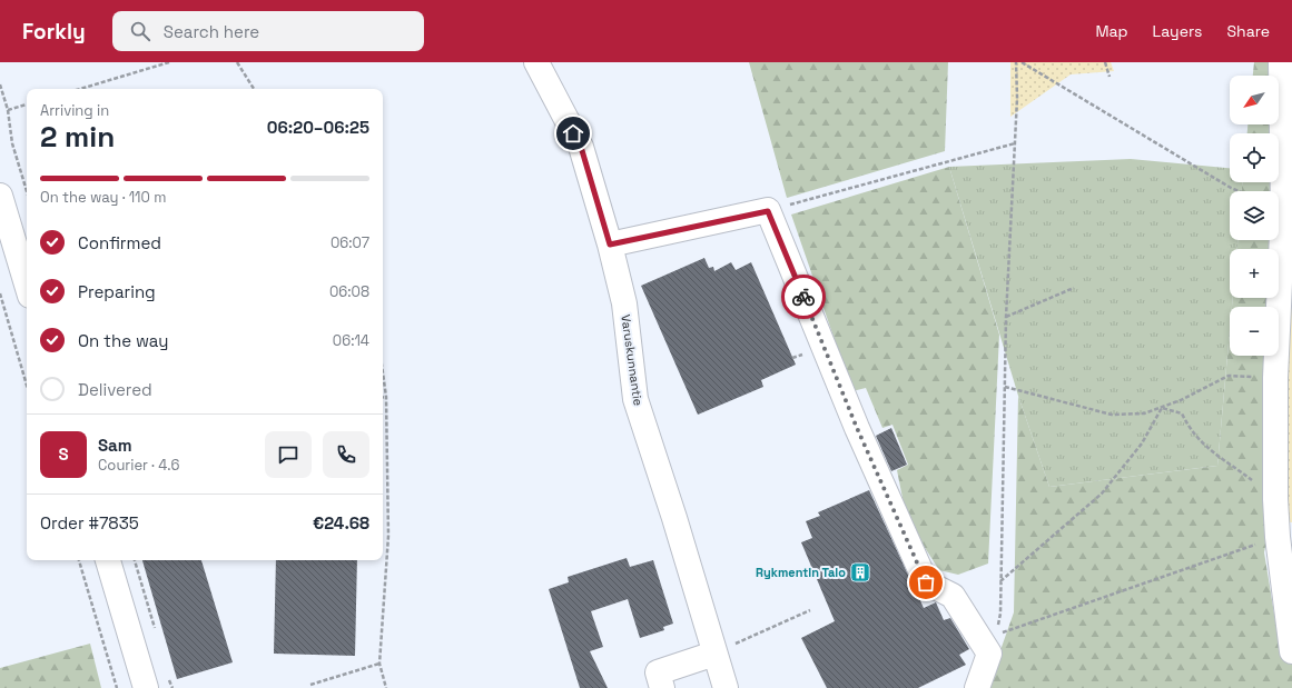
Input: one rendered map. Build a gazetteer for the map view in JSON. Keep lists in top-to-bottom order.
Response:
{
  "streets": {
    "street": ["Varuskunnantie"]
  },
  "places": {
    "building": ["Rykmentin Talo"]
  },
  "north": "bottom left",
  "page": {
    "header": "Forkly",
    "search": "Search here",
    "nav": ["Map", "Layers", "Share"],
    "map_buttons": ["+", "−"],
    "heading": ["2 min", "Arriving in", "06:20–06:25"],
    "panel": [
      "Sam",
      "Courier · 4.6",
      "Order #7835",
      "€24.68"
    ],
    "bar": "On the way · 110 m",
    "list": [
      ["Confirmed", "06:07"],
      ["Preparing", "06:08"],
      ["On the way", "06:14"],
      "Delivered"
    ],
    "round": "S"
  }
}
